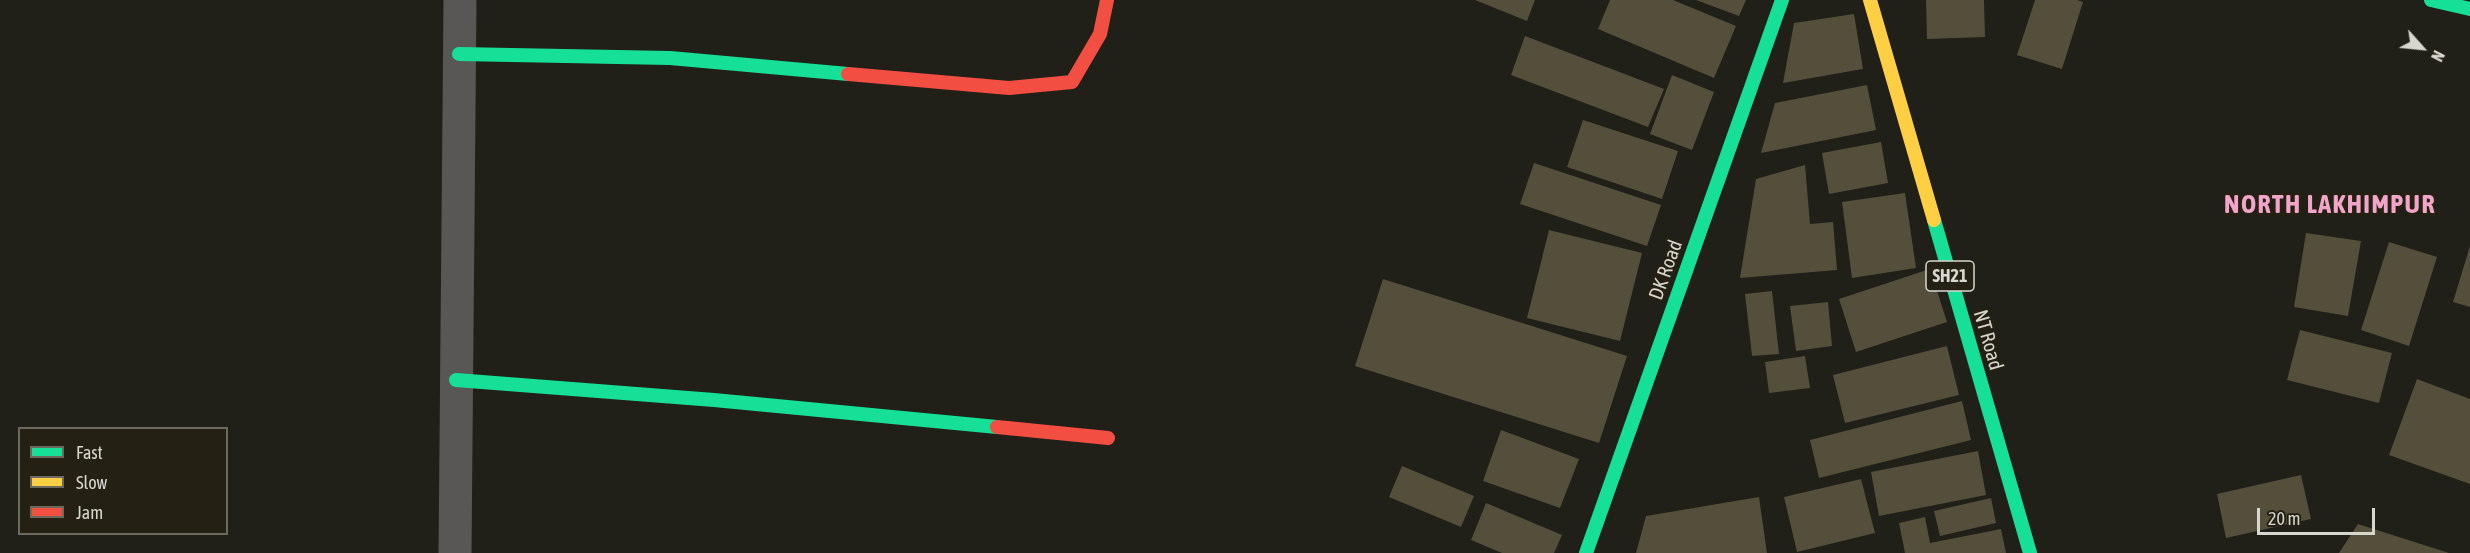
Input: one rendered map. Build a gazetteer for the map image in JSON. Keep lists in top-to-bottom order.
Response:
{
  "streets": {
    "street": ["DK Road", "SH21", "NT Road"]
  },
  "districts": ["NORTH LAKHIMPUR"],
  "legend": ["Fast", "Slow", "Jam"],
  "scale_bar": "20 m",
  "north": "bottom right"
}
